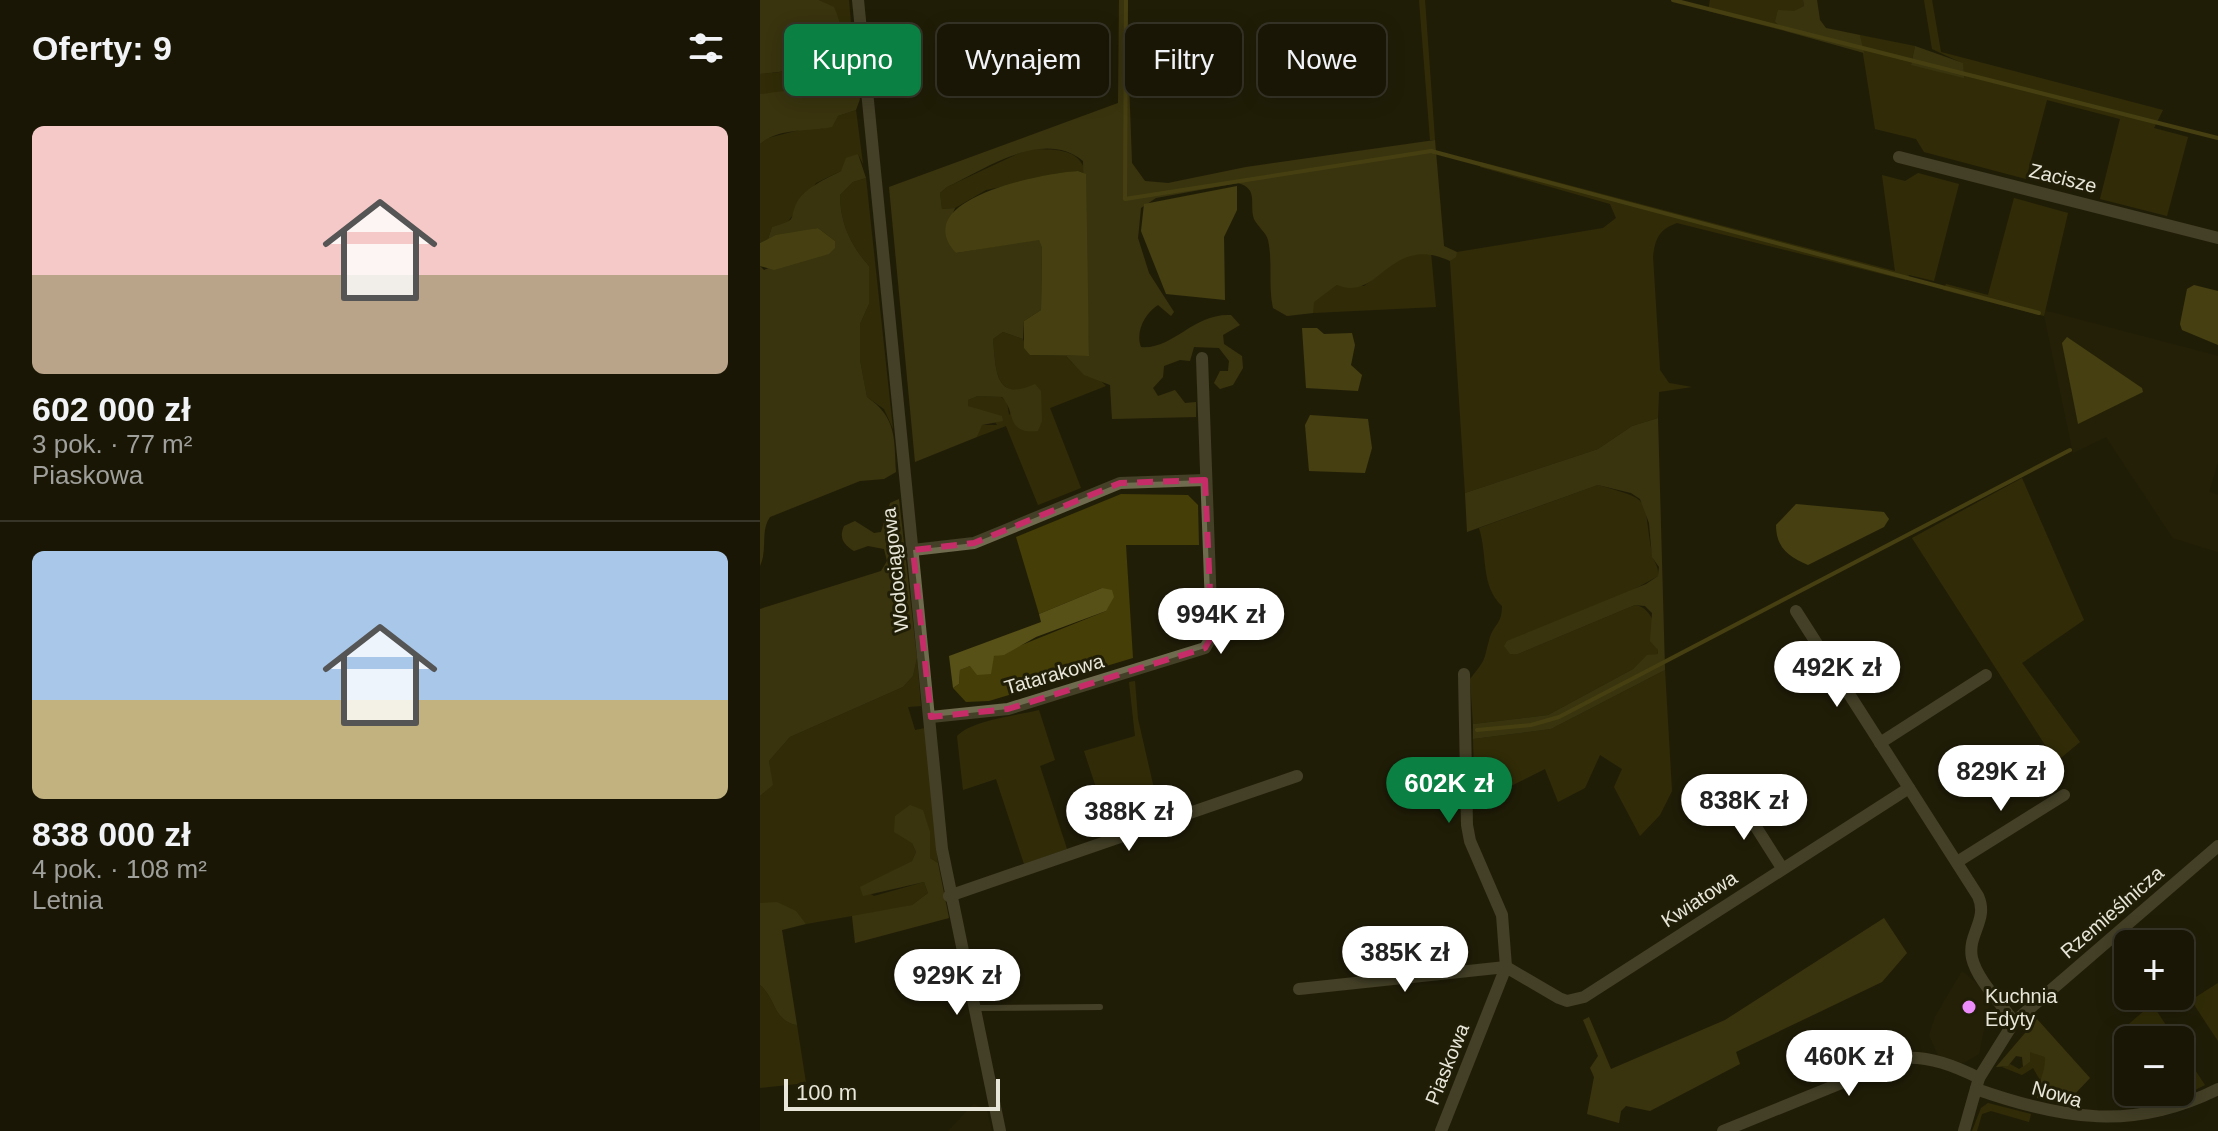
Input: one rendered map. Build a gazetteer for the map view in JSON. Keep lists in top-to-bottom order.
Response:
{
  "streets": {
    "street": [
      "Zacisze",
      "Wodociągowa",
      "Tatarakowa",
      "Kwiatowa",
      "Rzemieślnicza",
      "Piaskowa",
      "Nowa"
    ]
  },
  "crossings": [
    ["Wodociągowa", "Tatarakowa"],
    ["Kwiatowa", "Piaskowa"],
    ["Rzemieślnicza", "Nowa"]
  ],
  "places": ["Kuchnia Edyty"],
  "scale_bar": "100 m",
  "page": {
    "heading": "Oferty: 9",
    "chip": [
      "Kupno",
      "Wynajem",
      "Filtry",
      "Nowe"
    ],
    "list": [
      {
        "name": "602 000 zł",
        "note": "3 pok. · 77 m² · Piaskowa"
      },
      {
        "name": "838 000 zł",
        "note": "4 pok. · 108 m² · Letnia"
      }
    ],
    "price": [
      "994K zł",
      "492K zł",
      "829K zł",
      "602K zł",
      "838K zł",
      "388K zł",
      "385K zł",
      "929K zł",
      "460K zł"
    ],
    "map_buttons": ["+", "−"],
    "scale": "100 m"
  }
}
